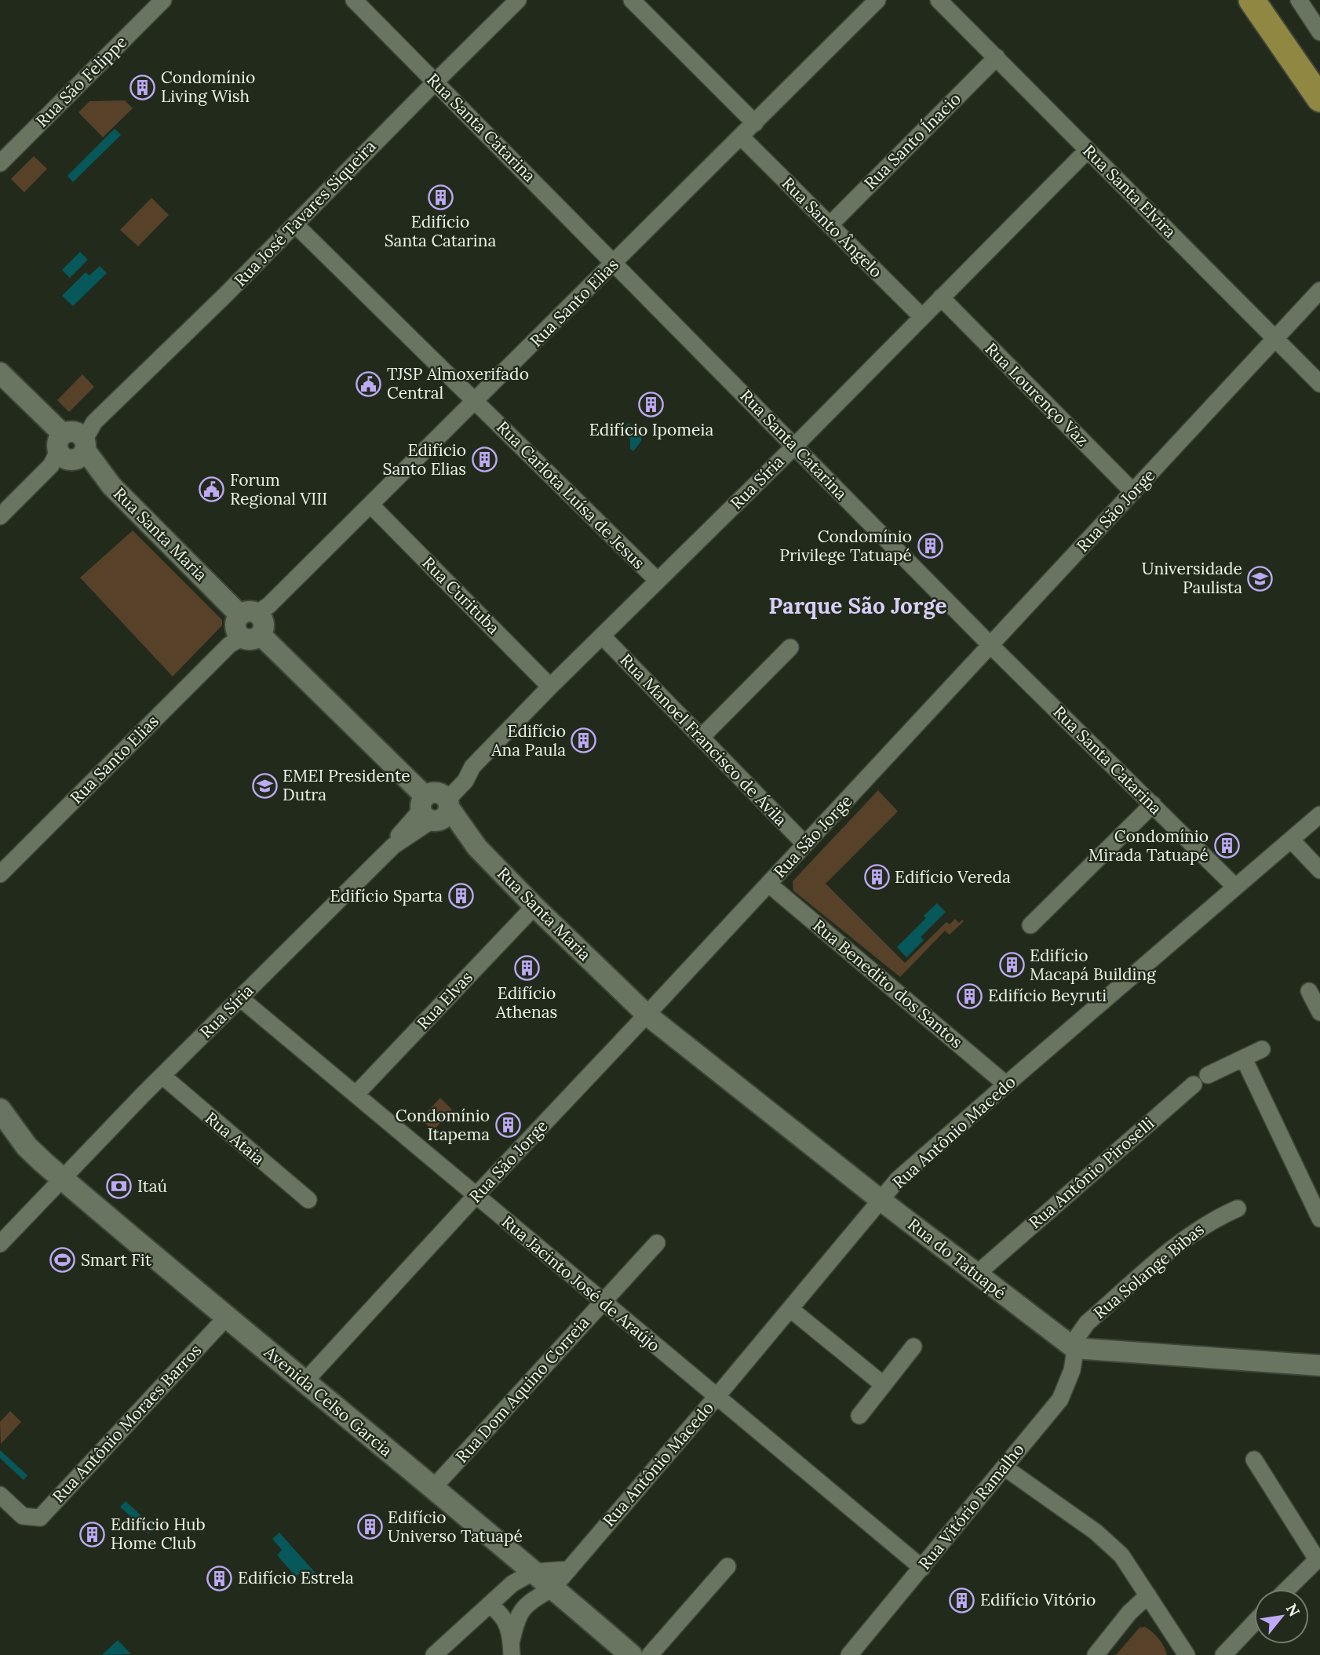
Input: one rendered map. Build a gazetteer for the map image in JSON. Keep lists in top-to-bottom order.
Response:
{
  "streets": {
    "main road": ["Avenida Celso Garcia"],
    "street": [
      "Rua São Felippe",
      "Rua Santa Catarina",
      "Rua Santo Ínacio",
      "Rua Santa Elvira",
      "Rua José Tavares Siqueira",
      "Rua Santo Ângelo",
      "Rua Santo Elias",
      "Rua Lourenço Vaz",
      "Rua Síria",
      "Rua Carlota Luísa de Jesus",
      "Rua São Jorge",
      "Rua Santa Maria",
      "Rua Curituba",
      "Rua Manoel Francisco de Ávila",
      "Rua Benedito dos Santos",
      "Rua Elvas",
      "Rua Antônio Macedo",
      "Rua Ataia",
      "Rua Antônio Piroselli",
      "Rua do Tatuapé",
      "Rua Solange Bibas",
      "Rua Jacinto José de Araújo",
      "Rua Dom Aquino Correia",
      "Rua Antônio Moraes Barros",
      "Rua Vitório Ramalho"
    ]
  },
  "crossings": [
    ["Rua Santa Catarina", "Rua José Tavares Siqueira"],
    ["Rua Santa Catarina", "Rua Santo Elias"],
    ["Rua Santa Catarina", "Rua Síria"],
    ["Rua Santa Catarina", "Rua São Jorge"],
    ["Rua Santa Catarina", "Rua Antônio Macedo"],
    ["Rua Santo Ínacio", "Rua Santa Elvira"],
    ["Rua Santo Ínacio", "Rua Santo Ângelo"],
    ["Rua Santa Elvira", "Rua Síria"],
    ["Rua Santa Elvira", "Rua São Jorge"],
    ["Rua José Tavares Siqueira", "Rua Carlota Luísa de Jesus"],
    ["Rua José Tavares Siqueira", "Rua Santa Maria"],
    ["Rua Santo Ângelo", "Rua Santo Elias"],
    ["Rua Santo Ângelo", "Rua Síria"],
    ["Rua Santo Elias", "Rua Carlota Luísa de Jesus"],
    ["Rua Santo Elias", "Rua Santa Maria"],
    ["Rua Santo Elias", "Rua Curituba"],
    ["Rua Lourenço Vaz", "Rua Síria"],
    ["Rua Lourenço Vaz", "Rua São Jorge"],
    ["Rua Síria", "Rua Carlota Luísa de Jesus"],
    ["Rua Síria", "Rua Santa Maria"],
    ["Rua Síria", "Rua Curituba"],
    ["Rua Síria", "Rua Manoel Francisco de Ávila"],
    ["Rua Síria", "Rua Ataia"],
    ["Rua Síria", "Rua Jacinto José de Araújo"],
    ["Rua Síria", "Avenida Celso Garcia"],
    ["Rua São Jorge", "Rua Santa Maria"],
    ["Rua São Jorge", "Rua Manoel Francisco de Ávila"],
    ["Rua São Jorge", "Rua Benedito dos Santos"],
    ["Rua São Jorge", "Rua do Tatuapé"],
    ["Rua São Jorge", "Rua Jacinto José de Araújo"],
    ["Rua São Jorge", "Avenida Celso Garcia"],
    ["Rua Santa Maria", "Rua Elvas"],
    ["Rua Santa Maria", "Rua do Tatuapé"],
    ["Rua Benedito dos Santos", "Rua Antônio Macedo"],
    ["Rua Elvas", "Rua Jacinto José de Araújo"],
    ["Rua Antônio Macedo", "Rua do Tatuapé"],
    ["Rua Antônio Macedo", "Rua Jacinto José de Araújo"],
    ["Rua Antônio Macedo", "Avenida Celso Garcia"],
    ["Rua Antônio Piroselli", "Rua do Tatuapé"],
    ["Rua do Tatuapé", "Rua Solange Bibas"],
    ["Rua do Tatuapé", "Rua Vitório Ramalho"],
    ["Rua Solange Bibas", "Rua Vitório Ramalho"],
    ["Rua Jacinto José de Araújo", "Rua Dom Aquino Correia"],
    ["Rua Jacinto José de Araújo", "Rua Vitório Ramalho"],
    ["Rua Dom Aquino Correia", "Avenida Celso Garcia"],
    ["Avenida Celso Garcia", "Rua Antônio Moraes Barros"]
  ],
  "districts": ["Parque São Jorge"],
  "places": {
    "building": [
      "Condomínio Living Wish",
      "Edifício Santa Catarina",
      "Edifício Ipomeia",
      "Edifício Santo Elias",
      "Condomínio Privilege Tatuapé",
      "Edifício Ana Paula",
      "Condomínio Mirada Tatuapé",
      "Edifício Vereda",
      "Edifício Sparta",
      "Edifício Macapá Building",
      "Edifício Athenas",
      "Edifício Beyruti",
      "Condomínio Itapema",
      "Edifício Universo Tatuapé",
      "Edifício Hub Home Club",
      "Edifício Estrela",
      "Edifício Vitório"
    ],
    "public building": ["TJSP Almoxerifado Central", "Forum Regional VIII"],
    "school or university": ["Universidade Paulista", "EMEI Presidente Dutra"],
    "bank": ["Itaú"],
    "sports": ["Smart Fit"]
  },
  "north": "top right"
}
